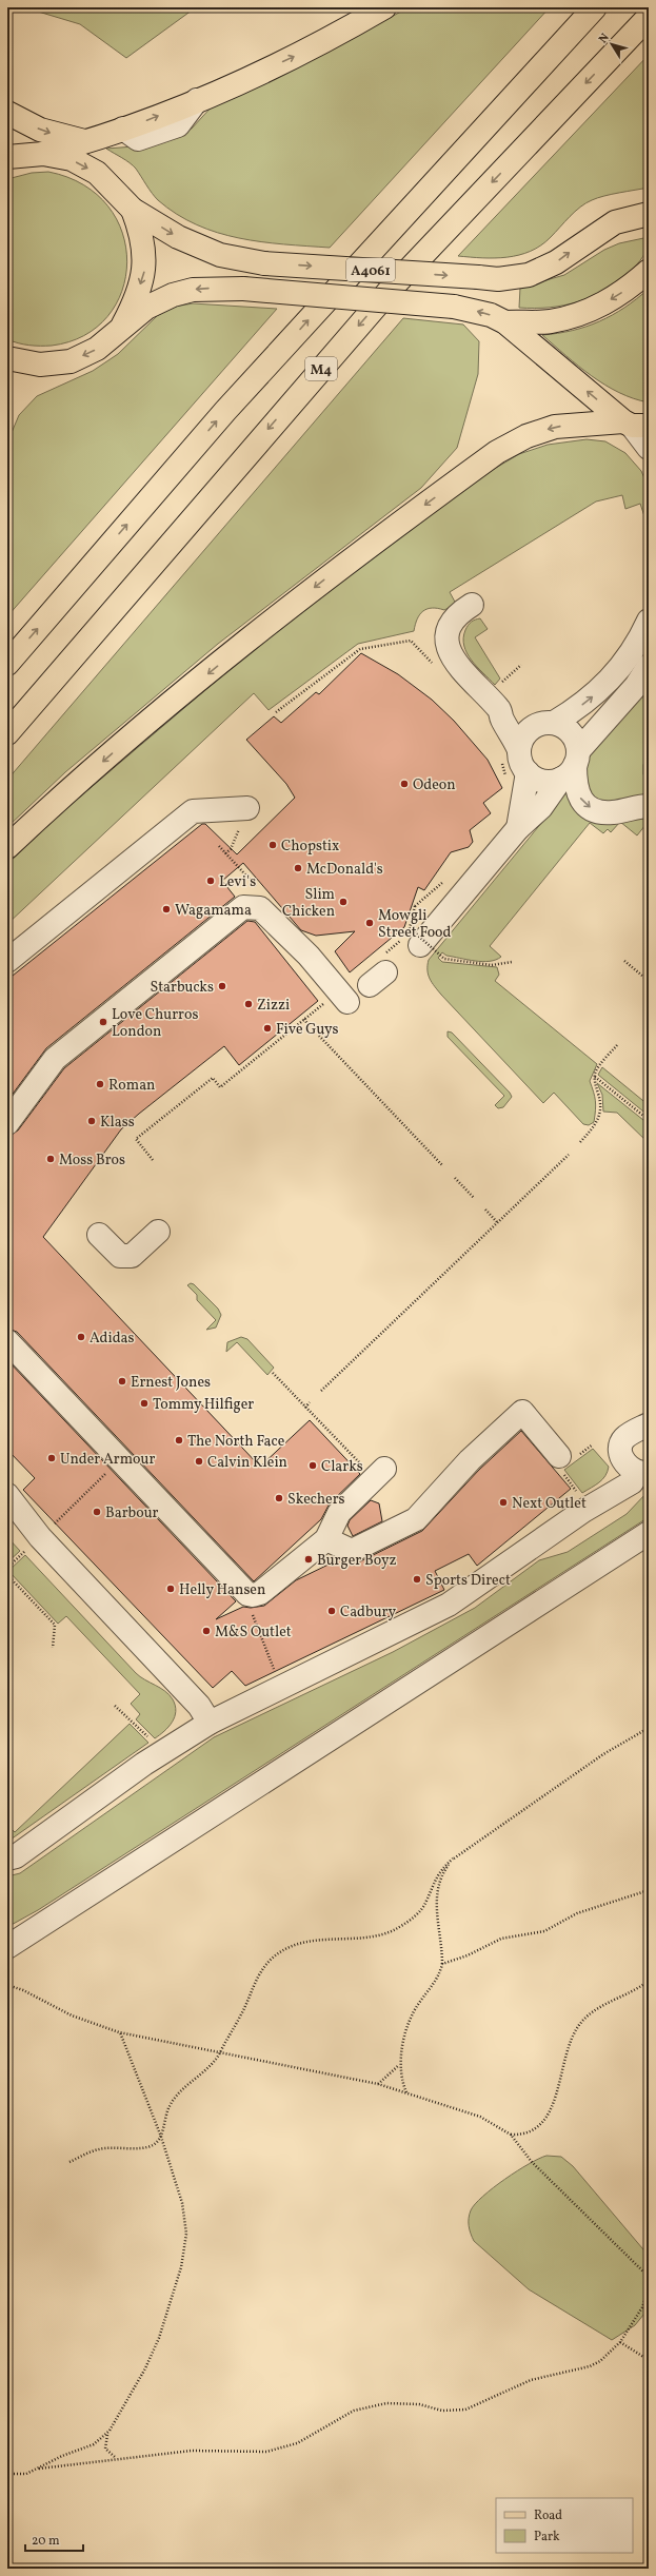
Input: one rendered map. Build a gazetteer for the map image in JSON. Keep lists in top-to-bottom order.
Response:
{
  "streets": {
    "main road": ["A4061", "M4"]
  },
  "places": [
    "Odeon",
    "Chopstix",
    "McDonald's",
    "Levi's",
    "Slim Chicken",
    "Wagamama",
    "Mowgli Street Food",
    "Starbucks",
    "Zizzi",
    "Love Churros London",
    "Five Guys",
    "Roman",
    "Klass",
    "Moss Bros",
    "Adidas",
    "Ernest Jones",
    "Tommy Hilfiger",
    "The North Face",
    "Under Armour",
    "Calvin Klein",
    "Clarks",
    "Skechers",
    "Next Outlet",
    "Barbour",
    "Burger Boyz",
    "Sports Direct",
    "Helly Hansen",
    "Cadbury",
    "M&S Outlet"
  ],
  "legend": ["Road", "Park"],
  "scale_bar": "20 m",
  "north": "top left"
}
